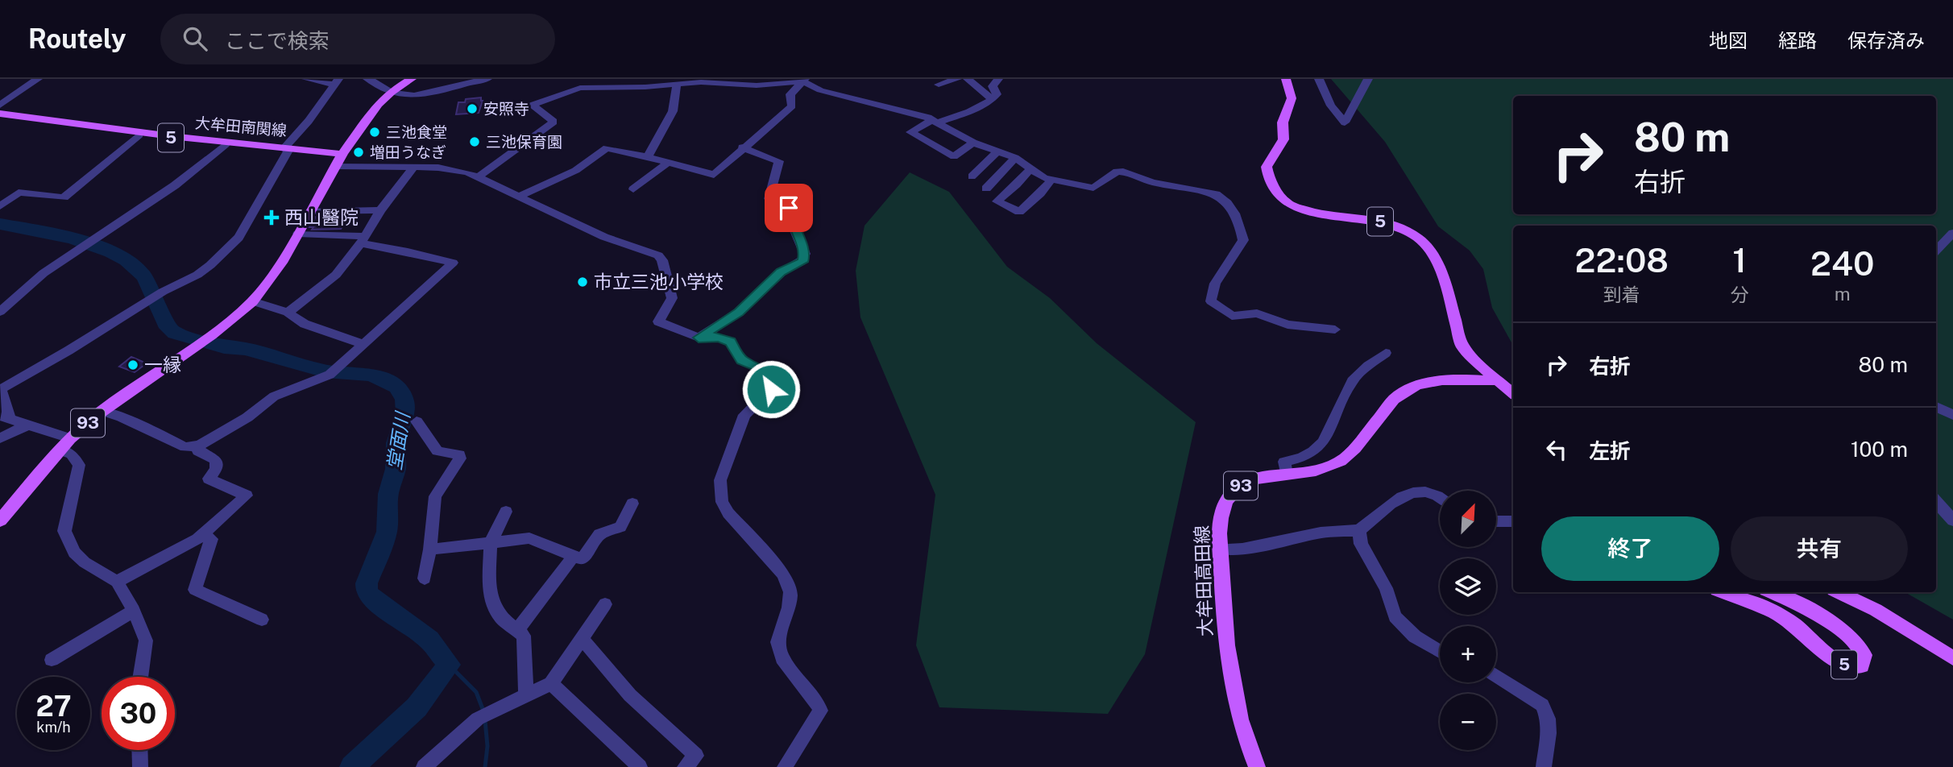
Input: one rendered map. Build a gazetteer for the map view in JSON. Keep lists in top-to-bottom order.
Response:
{
  "streets": {
    "main road": [
      "大牟田南関線",
      "5",
      "93",
      "大牟田高田線"
    ]
  },
  "crossings": [
    ["大牟田南関線", "93"],
    ["5", "大牟田高田線"]
  ],
  "water": ["堂面川"],
  "places": {
    "other": [
      "安照寺",
      "三池食堂",
      "三池保育園",
      "増田うなぎ",
      "市立三池小学校",
      "一縁"
    ],
    "health": ["西山醫院"]
  },
  "north": "top right",
  "page": {
    "header": "Routely",
    "search": "ここで検索",
    "nav": ["地図", "経路", "保存済み"],
    "turn": ["80 m", "右折"],
    "eta": [
      "22:08",
      "到着",
      "1",
      "分",
      "240",
      "m"
    ],
    "list": [
      {
        "name": "右折",
        "value": "80 m"
      },
      {
        "name": "左折",
        "value": "100 m"
      }
    ],
    "map_buttons": ["+", "−"],
    "buttons": ["終了", "共有"],
    "speed": "27 km/h",
    "limit": "30"
  }
}
